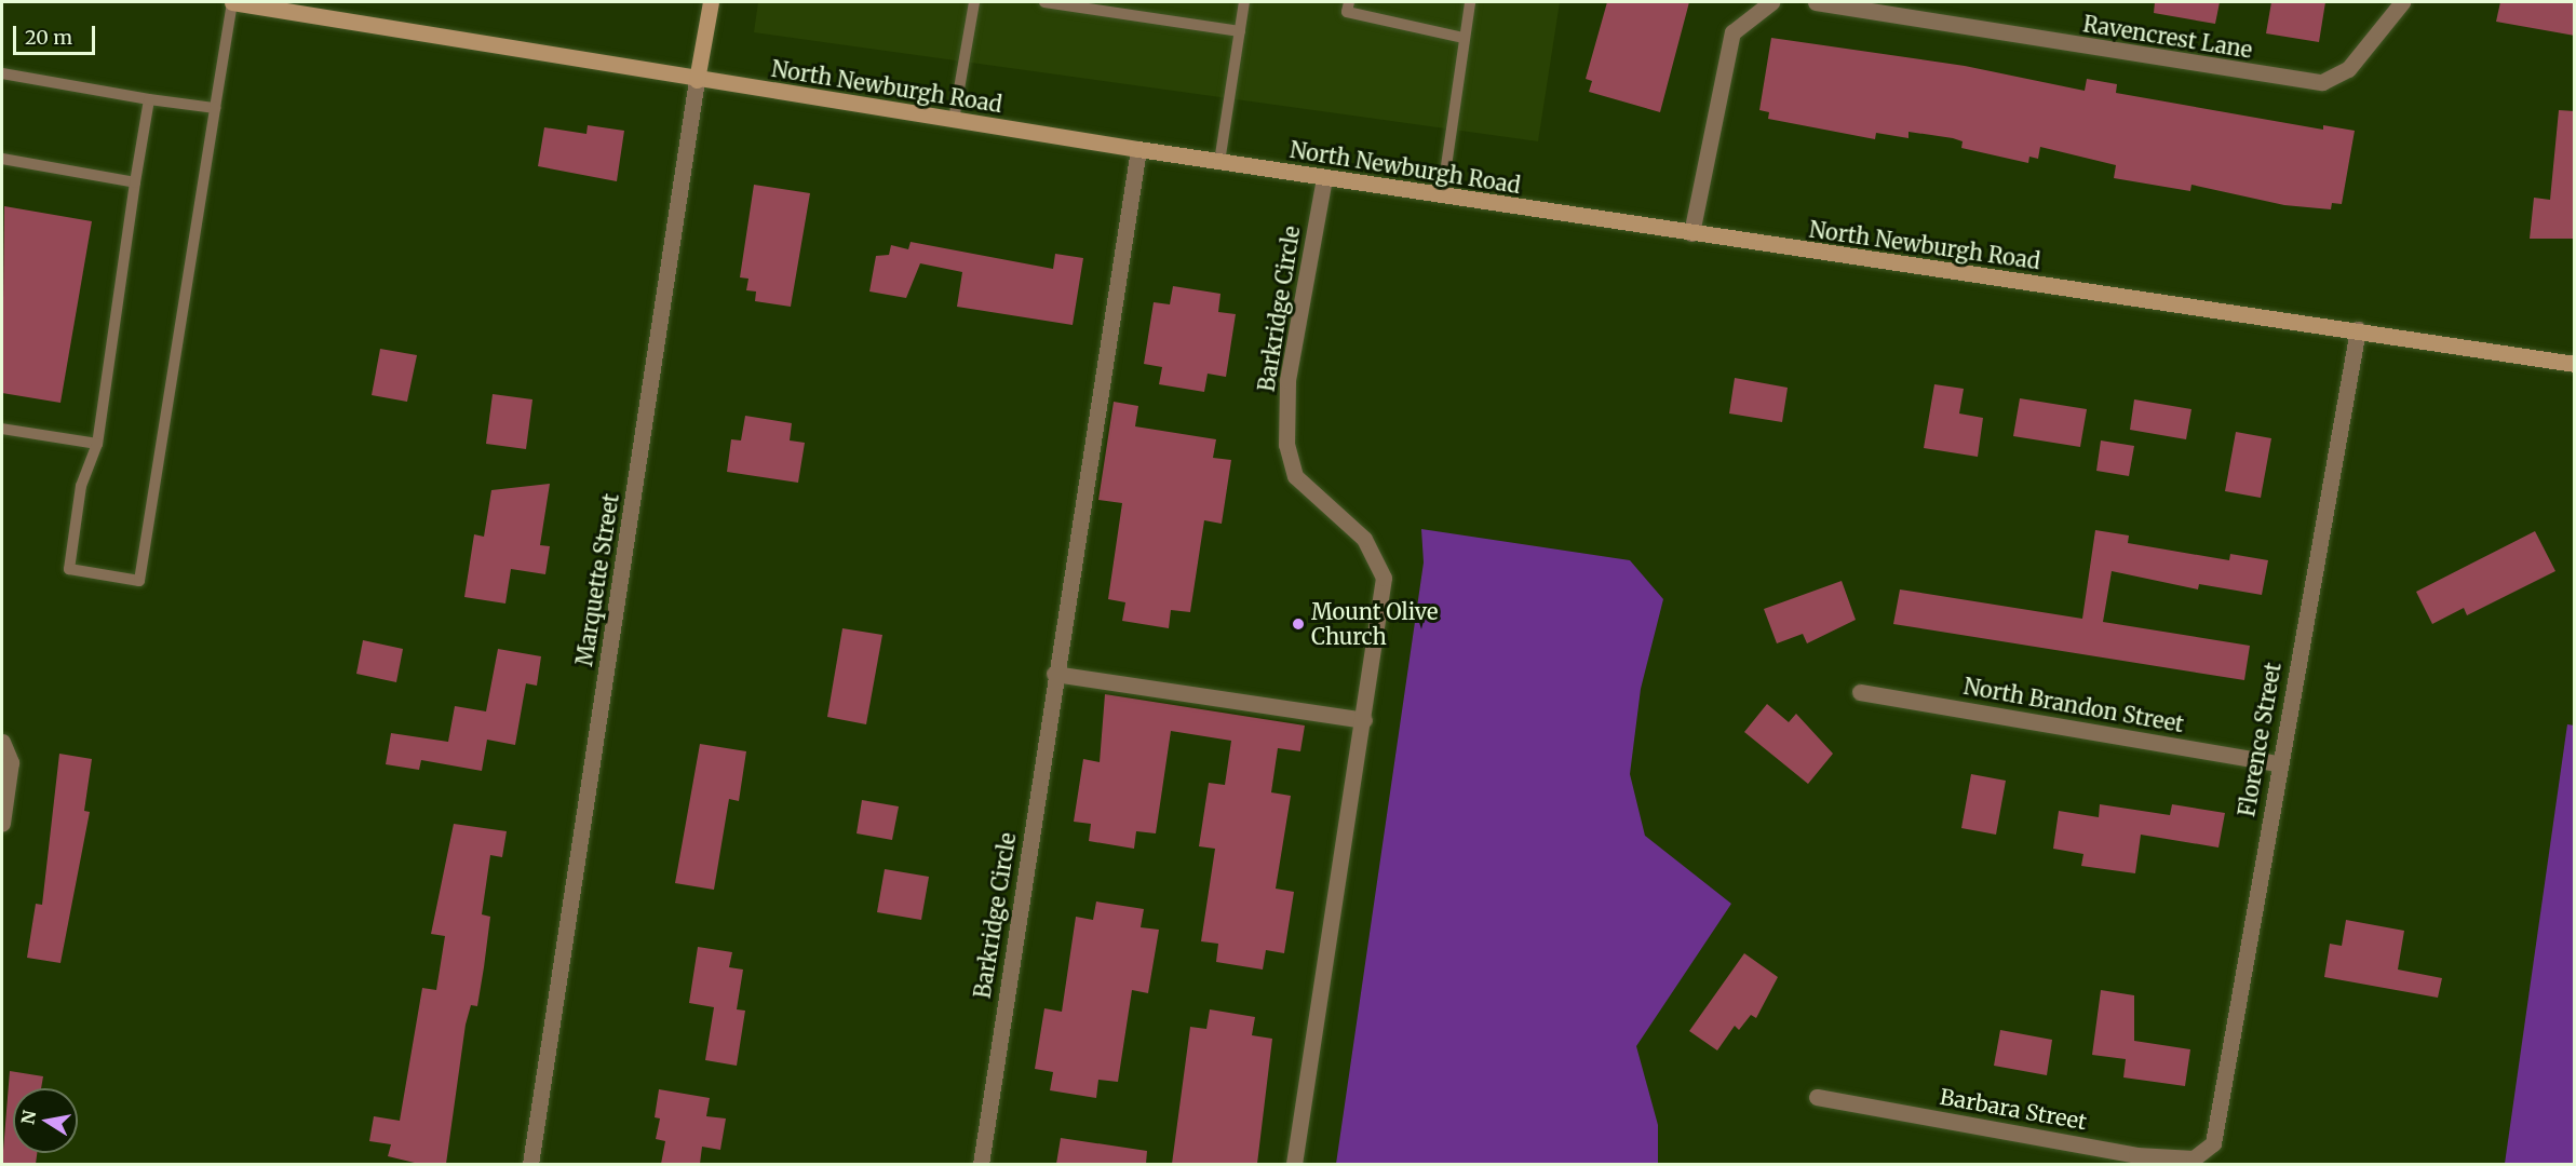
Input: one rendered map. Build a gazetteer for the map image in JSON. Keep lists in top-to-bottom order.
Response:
{
  "streets": {
    "main road": ["North Newburgh Road", "Marquette Street"],
    "street": [
      "Ravencrest Lane",
      "Barkridge Circle",
      "North Brandon Street",
      "Florence Street",
      "Barbara Street"
    ]
  },
  "crossings": [
    ["North Newburgh Road", "Barkridge Circle"],
    ["North Newburgh Road", "Marquette Street"],
    ["North Newburgh Road", "Florence Street"],
    ["North Brandon Street", "Florence Street"],
    ["Florence Street", "Barbara Street"]
  ],
  "places": ["Mount Olive Church"],
  "scale_bar": "20 m",
  "north": "left"
}
